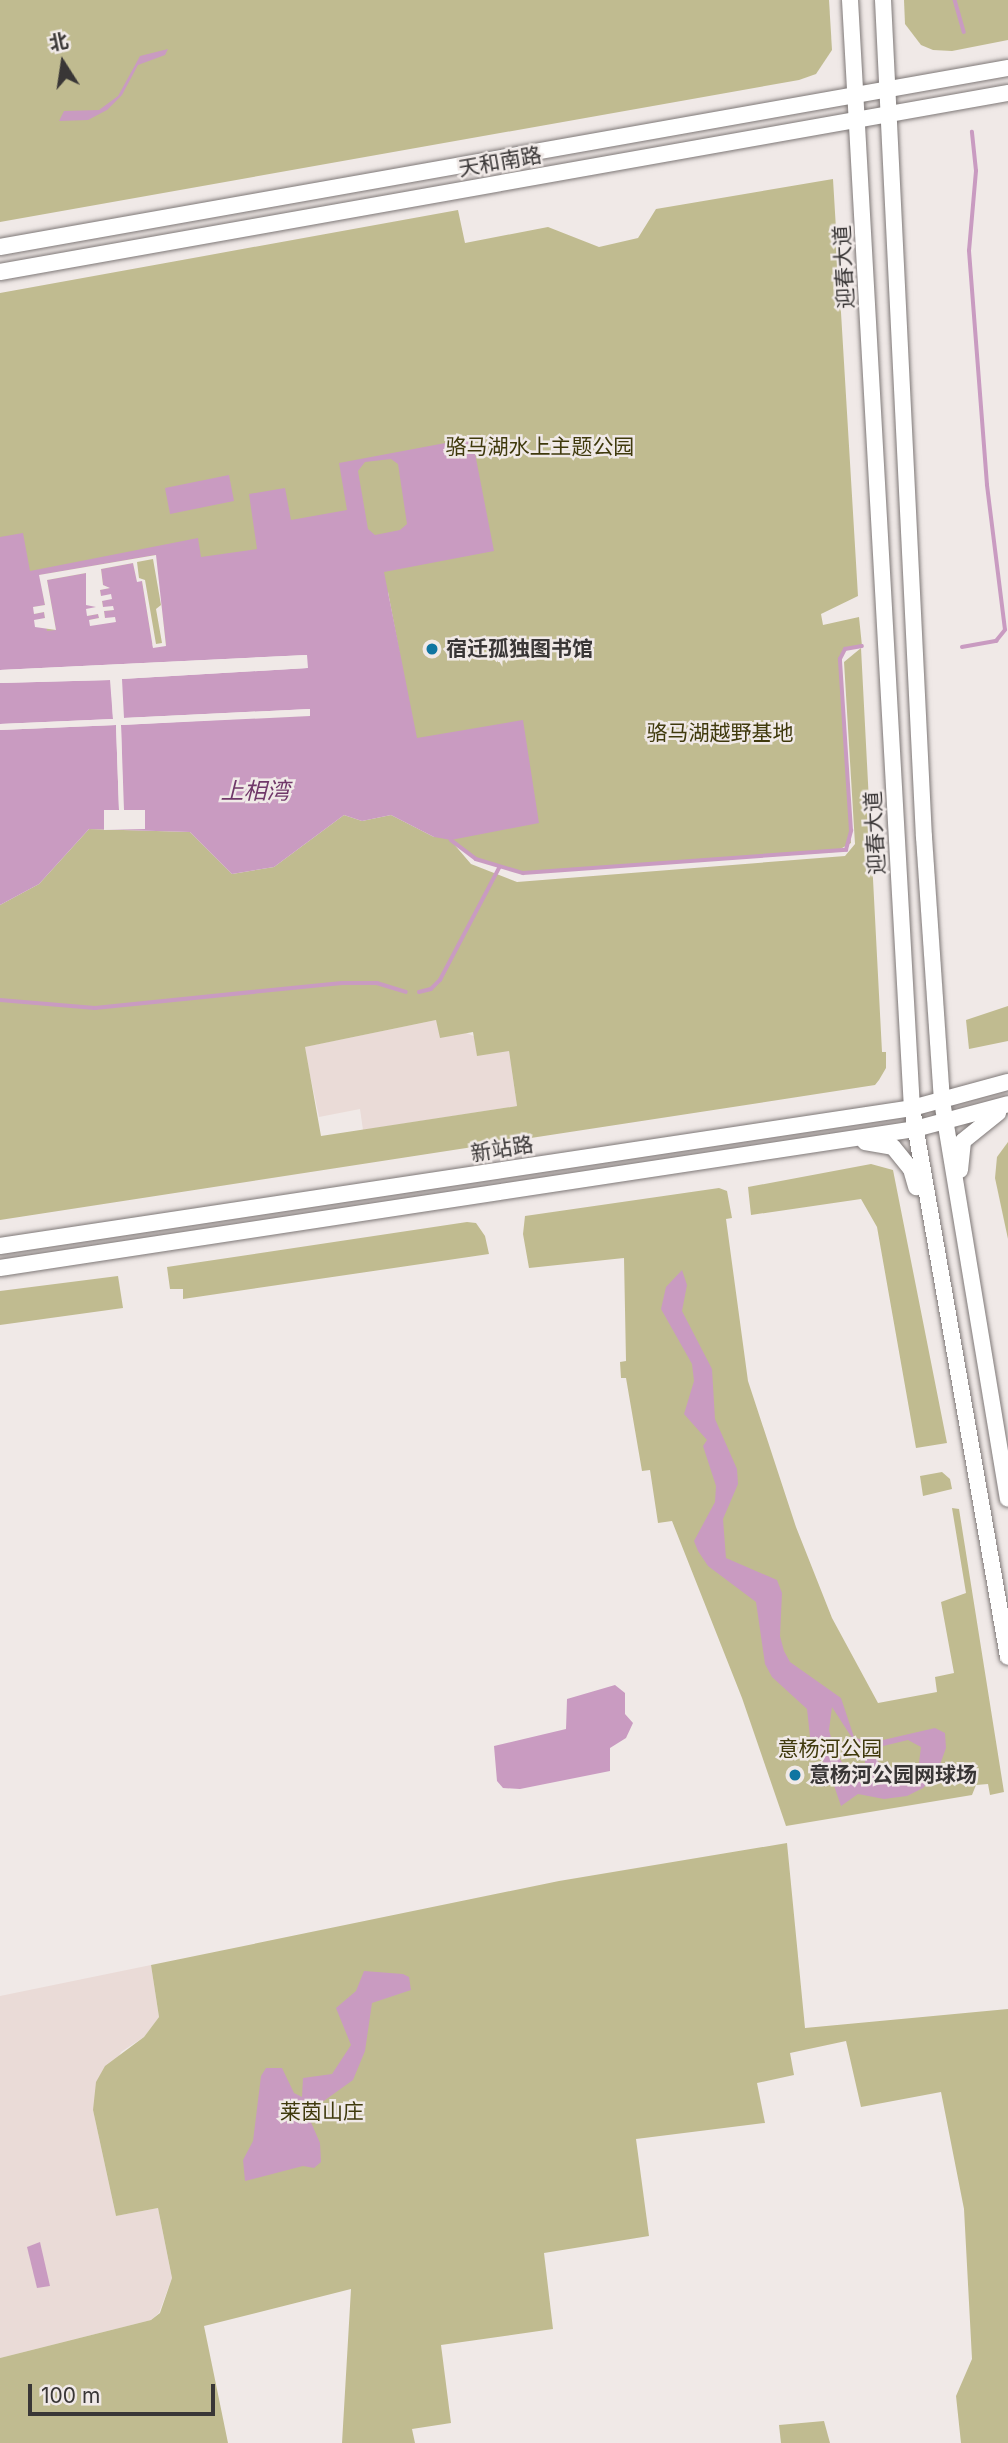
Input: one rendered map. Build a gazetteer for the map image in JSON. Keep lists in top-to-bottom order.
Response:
{
  "streets": {
    "street": ["天和南路", "迎春大道", "新站路"]
  },
  "crossings": [
    ["天和南路", "迎春大道"],
    ["迎春大道", "新站路"]
  ],
  "water": ["上相湾"],
  "parks": [
    "骆马湖水上主题公园",
    "骆马湖越野基地",
    "意杨河公园",
    "莱茵山庄"
  ],
  "places": ["宿迁孤独图书馆", "意杨河公园网球场"],
  "scale_bar": "100 m",
  "north": "top"
}
